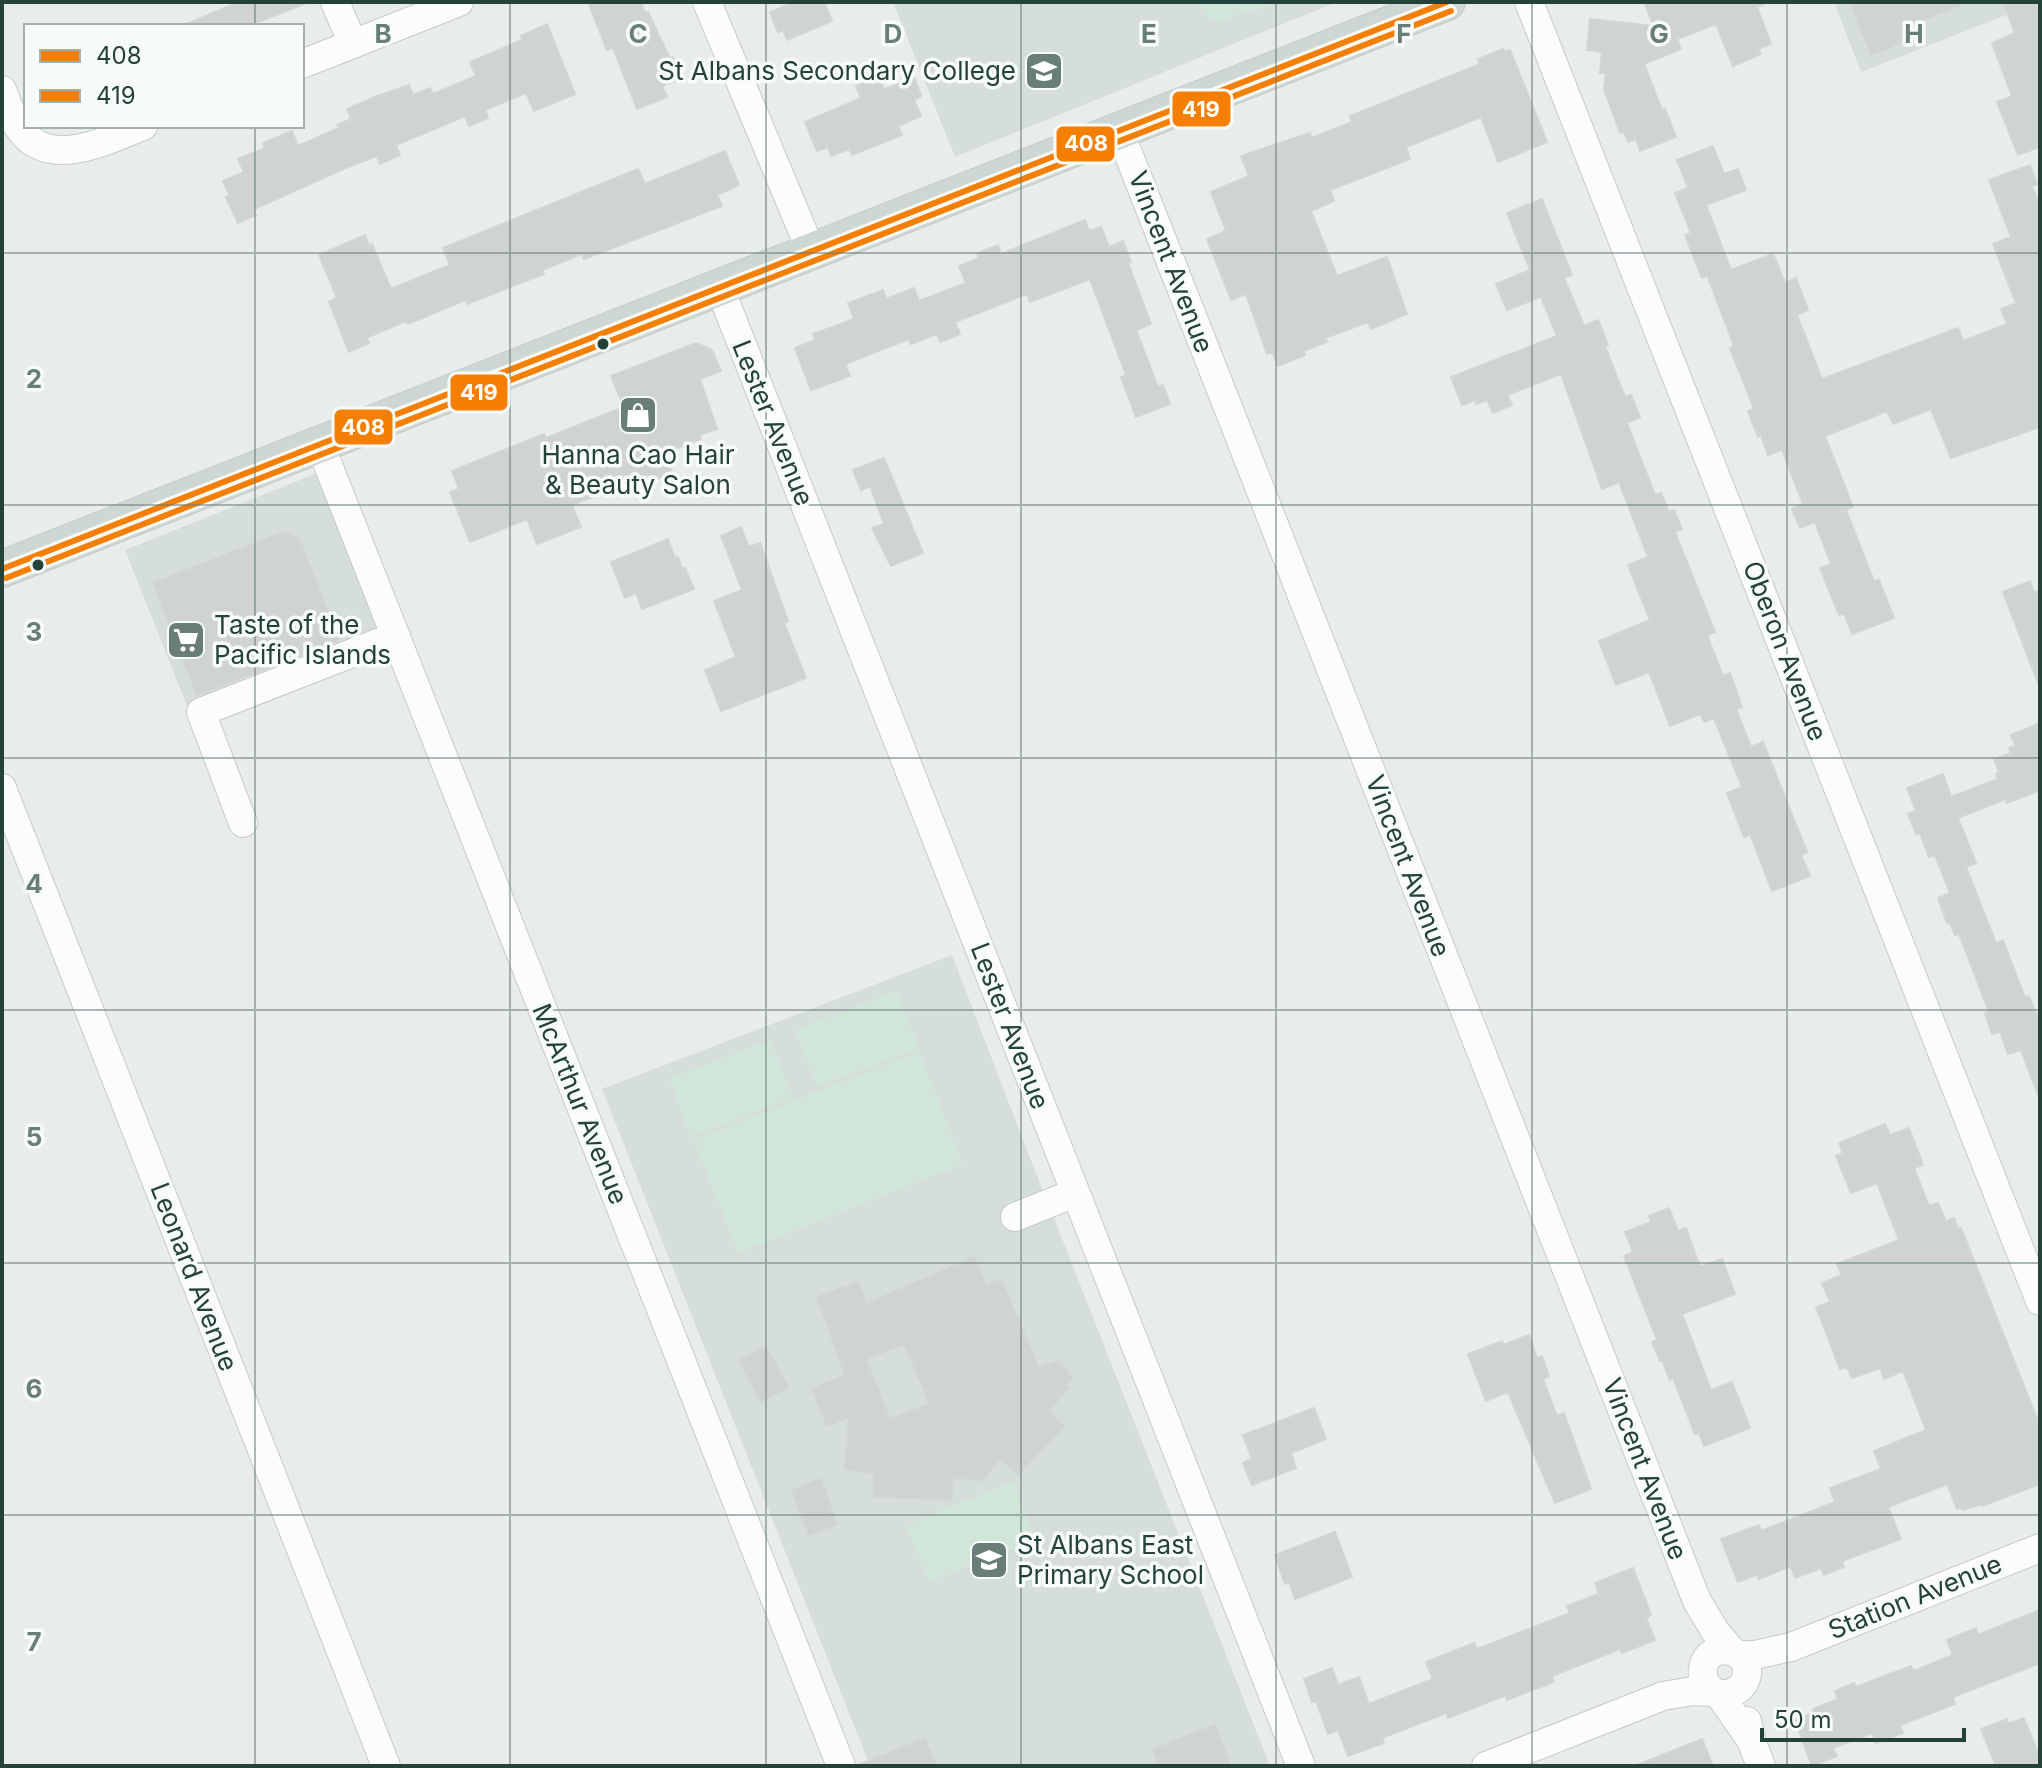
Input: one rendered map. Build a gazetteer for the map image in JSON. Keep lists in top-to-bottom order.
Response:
{
  "streets": {
    "street": [
      "Vincent Avenue",
      "Lester Avenue",
      "Oberon Avenue",
      "McArthur Avenue",
      "Leonard Avenue",
      "Station Avenue"
    ]
  },
  "crossings": [
    ["Vincent Avenue", "Station Avenue"]
  ],
  "places": {
    "school or university": ["St Albans Secondary College", "St Albans East Primary School"],
    "shop": ["Hanna Cao Hair & Beauty Salon"],
    "supermarket": ["Taste of the Pacific Islands"]
  },
  "lines": ["transit line 408", "transit line 419"],
  "legend": ["408", "419"],
  "scale_bar": "50 m",
  "grid": {
    "columns": [
      "B",
      "C",
      "D",
      "E",
      "F",
      "G",
      "H"
    ],
    "rows": [
      "2",
      "3",
      "4",
      "5",
      "6",
      "7"
    ]
  }
}
